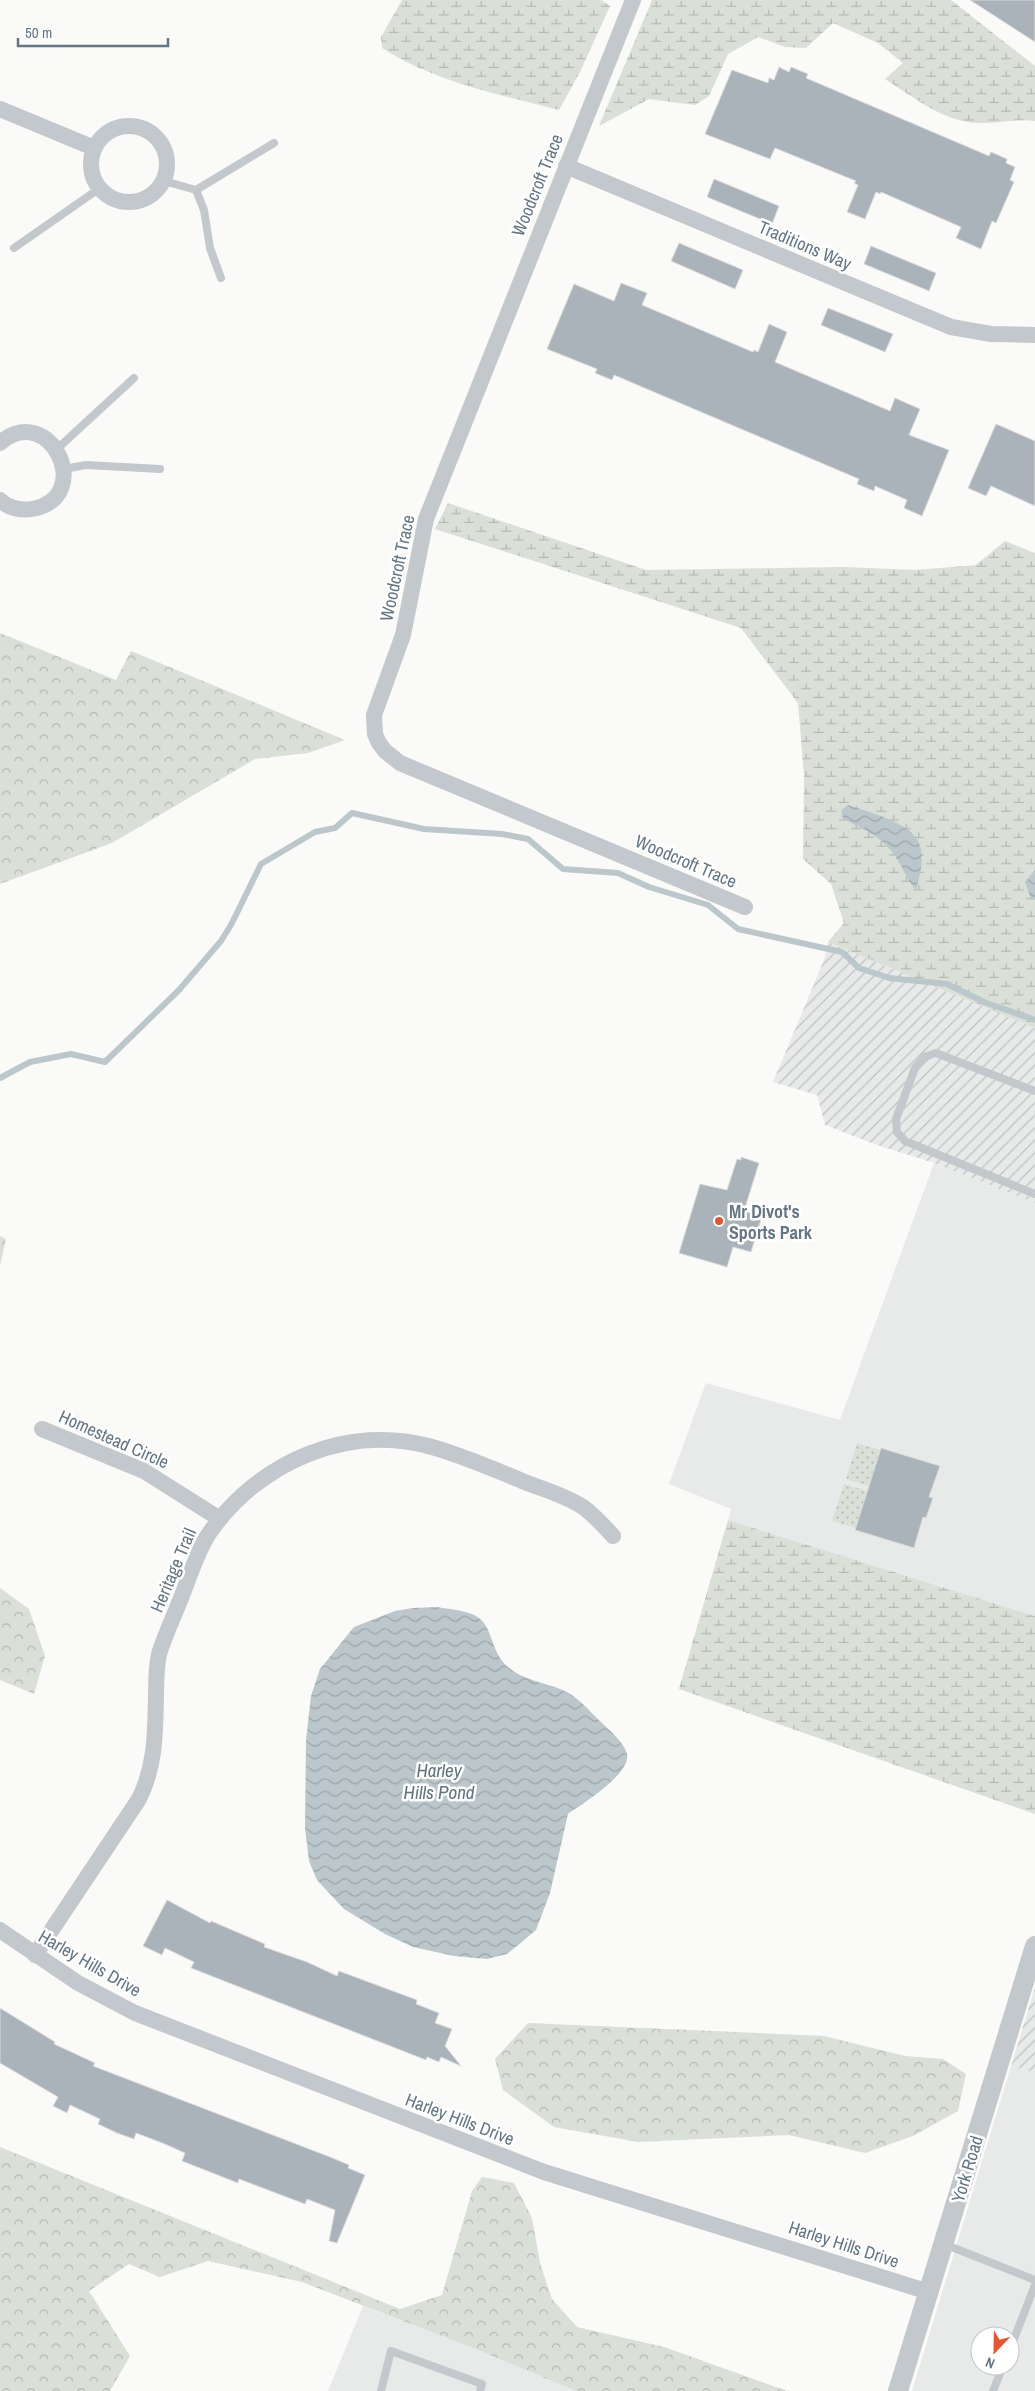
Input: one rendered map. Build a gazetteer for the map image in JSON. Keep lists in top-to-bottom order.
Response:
{
  "streets": {
    "street": [
      "Woodcroft Trace",
      "Traditions Way",
      "Homestead Circle",
      "Heritage Trail",
      "Harley Hills Drive",
      "York Road"
    ]
  },
  "crossings": [
    ["Woodcroft Trace", "Traditions Way"],
    ["Homestead Circle", "Heritage Trail"],
    ["Heritage Trail", "Harley Hills Drive"],
    ["Harley Hills Drive", "York Road"]
  ],
  "water": ["Harley Hills Pond"],
  "places": ["Mr Divot's Sports Park"],
  "scale_bar": "50 m",
  "north": "bottom"
}
